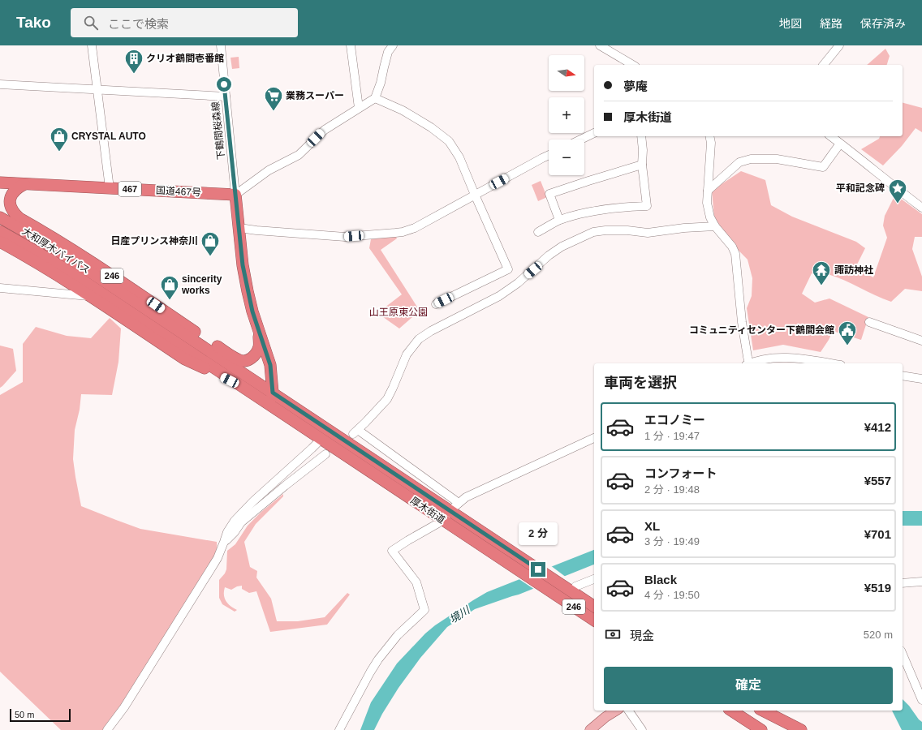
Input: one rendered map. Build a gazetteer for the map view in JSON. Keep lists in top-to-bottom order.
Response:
{
  "streets": {
    "highway": [
      "467",
      "国道467号",
      "大和厚木バイパス",
      "246",
      "厚木街道"
    ],
    "street": ["下鶴間桜森線"]
  },
  "crossings": [
    ["下鶴間桜森線", "国道467号"],
    ["国道467号", "246"],
    ["大和厚木バイパス", "246"],
    ["大和厚木バイパス", "厚木街道"]
  ],
  "water": ["境川"],
  "parks": ["山王原東公園"],
  "places": {
    "building": ["クリオ鶴間壱番館"],
    "supermarket": ["業務スーパー"],
    "shop": ["CRYSTAL AUTO", "日産プリンス神奈川", "sincerity works"],
    "place": ["平和記念碑"],
    "temple": ["諏訪神社"],
    "public building": ["コミュニティセンター下鶴間会館"]
  },
  "scale_bar": "50 m",
  "north": "right",
  "page": {
    "header": "Tako",
    "search": "ここで検索",
    "nav": ["地図", "経路", "保存済み"],
    "map_buttons": ["+", "−"],
    "banner": ["夢庵", "厚木街道"],
    "heading": "車両を選択",
    "list": [
      {
        "name": "エコノミー",
        "note": "1 分 · 19:47",
        "value": "¥412"
      },
      {
        "name": "コンフォート",
        "note": "2 分 · 19:48",
        "value": "¥557"
      },
      {
        "name": "XL",
        "note": "3 分 · 19:49",
        "value": "¥701"
      },
      {
        "name": "Black",
        "note": "4 分 · 19:50",
        "value": "¥519"
      }
    ],
    "bubble": "2 分",
    "pay": ["現金", "520 m"],
    "buttons": "確定",
    "scale": "50 m"
  }
}
